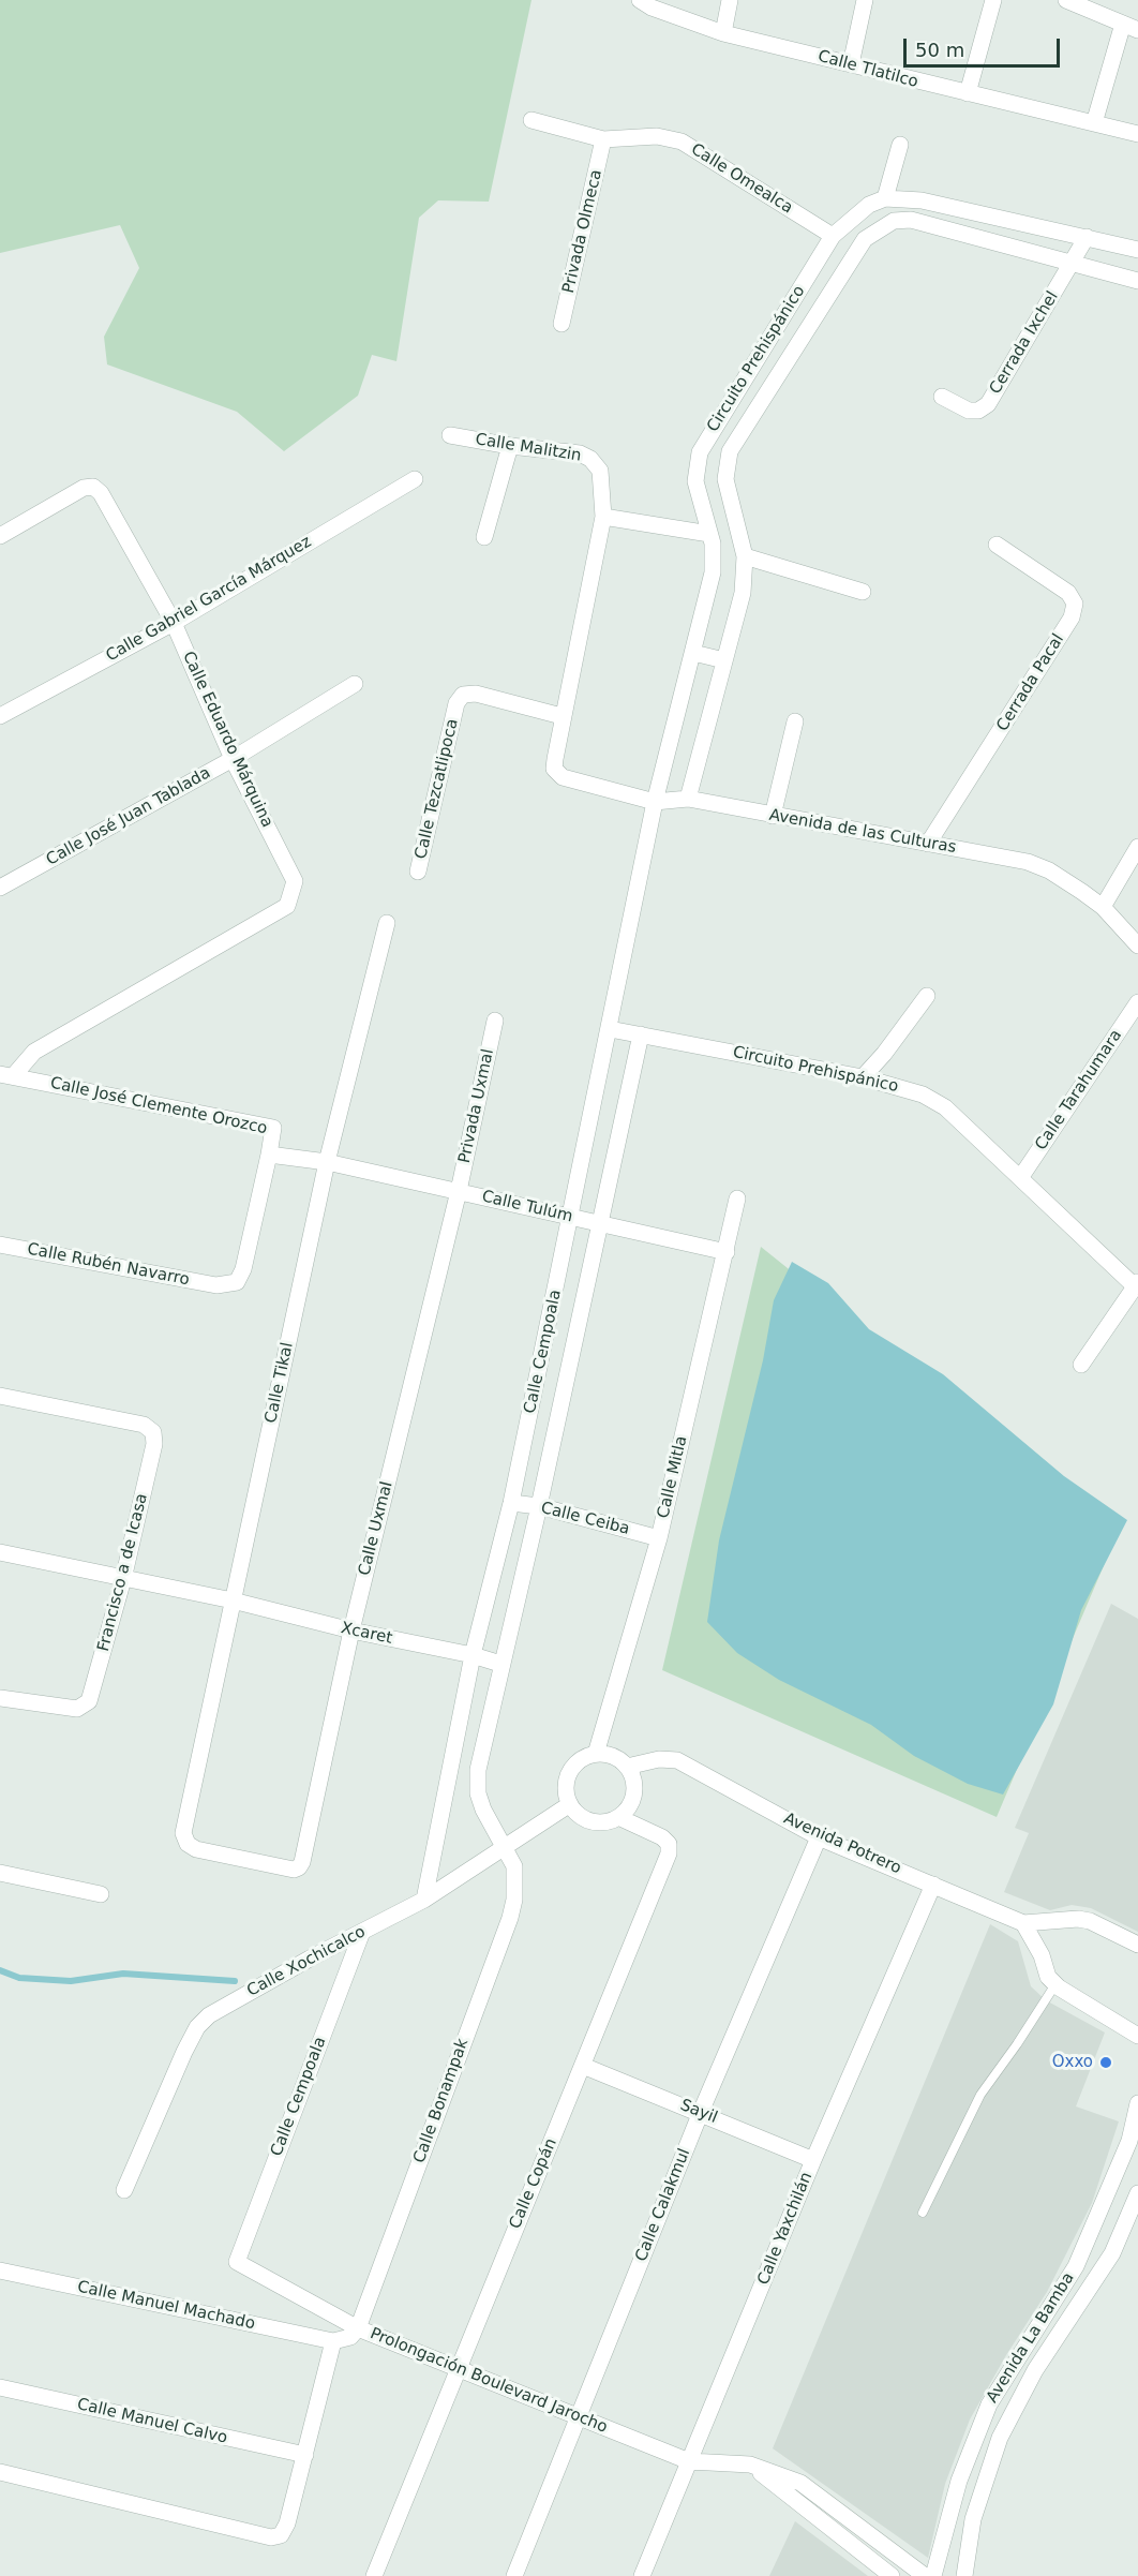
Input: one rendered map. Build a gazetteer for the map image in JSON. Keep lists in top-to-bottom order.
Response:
{
  "streets": {
    "street": [
      "Calle Tlatilco",
      "Calle Omealca",
      "Privada Olmeca",
      "Cerrada Ixchel",
      "Circuito Prehispánico",
      "Calle Malitzin",
      "Calle Gabriel García Márquez",
      "Cerrada Pacal",
      "Calle Eduardo Márquina",
      "Calle Tezcatlipoca",
      "Calle José Juan Tablada",
      "Avenida de las Culturas",
      "Calle Tarahumara",
      "Calle José Clemente Orozco",
      "Privada Uxmal",
      "Calle Tulúm",
      "Calle Rubén Navarro",
      "Calle Cempoala",
      "Calle Tikal",
      "Calle Mitla",
      "Calle Ceiba",
      "Calle Uxmal",
      "Francisco a de Icasa",
      "Xcaret",
      "Avenida Potrero",
      "Calle Xochicalco",
      "Calle Bonampak",
      "Sayil",
      "Calle Copán",
      "Calle Calakmul",
      "Calle Yaxchilán",
      "Calle Manuel Machado",
      "Avenida La Bamba",
      "Prolongación Boulevard Jarocho",
      "Calle Manuel Calvo"
    ]
  },
  "crossings": [
    ["Calle Omealca", "Privada Olmeca"],
    ["Calle Omealca", "Circuito Prehispánico"],
    ["Cerrada Ixchel", "Circuito Prehispánico"],
    ["Circuito Prehispánico", "Avenida de las Culturas"],
    ["Circuito Prehispánico", "Calle Tarahumara"],
    ["Circuito Prehispánico", "Calle Cempoala"],
    ["Calle Gabriel García Márquez", "Calle Eduardo Márquina"],
    ["Cerrada Pacal", "Avenida de las Culturas"],
    ["Calle Eduardo Márquina", "Calle José Juan Tablada"],
    ["Calle Eduardo Márquina", "Calle José Clemente Orozco"],
    ["Calle Tezcatlipoca", "Avenida de las Culturas"],
    ["Avenida de las Culturas", "Calle Cempoala"],
    ["Calle José Clemente Orozco", "Calle Tulúm"],
    ["Calle José Clemente Orozco", "Calle Rubén Navarro"],
    ["Calle José Clemente Orozco", "Calle Tikal"],
    ["Privada Uxmal", "Calle Tulúm"],
    ["Privada Uxmal", "Calle Uxmal"],
    ["Calle Tulúm", "Calle Cempoala"],
    ["Calle Tulúm", "Calle Tikal"],
    ["Calle Tulúm", "Calle Mitla"],
    ["Calle Tulúm", "Calle Uxmal"],
    ["Calle Cempoala", "Calle Ceiba"],
    ["Calle Cempoala", "Xcaret"],
    ["Calle Cempoala", "Calle Xochicalco"],
    ["Calle Cempoala", "Calle Bonampak"],
    ["Calle Cempoala", "Prolongación Boulevard Jarocho"],
    ["Calle Tikal", "Calle Uxmal"],
    ["Calle Tikal", "Xcaret"],
    ["Calle Mitla", "Calle Ceiba"],
    ["Calle Mitla", "Avenida Potrero"],
    ["Calle Mitla", "Calle Xochicalco"],
    ["Calle Mitla", "Calle Copán"],
    ["Calle Uxmal", "Xcaret"],
    ["Francisco a de Icasa", "Xcaret"],
    ["Avenida Potrero", "Calle Xochicalco"],
    ["Avenida Potrero", "Calle Copán"],
    ["Avenida Potrero", "Calle Calakmul"],
    ["Avenida Potrero", "Calle Yaxchilán"],
    ["Calle Xochicalco", "Calle Bonampak"],
    ["Calle Xochicalco", "Calle Copán"],
    ["Calle Bonampak", "Prolongación Boulevard Jarocho"],
    ["Sayil", "Calle Copán"],
    ["Sayil", "Calle Calakmul"],
    ["Sayil", "Calle Yaxchilán"],
    ["Calle Copán", "Prolongación Boulevard Jarocho"],
    ["Calle Calakmul", "Prolongación Boulevard Jarocho"],
    ["Calle Yaxchilán", "Prolongación Boulevard Jarocho"]
  ],
  "places": ["Oxxo"],
  "scale_bar": "50 m"
}
